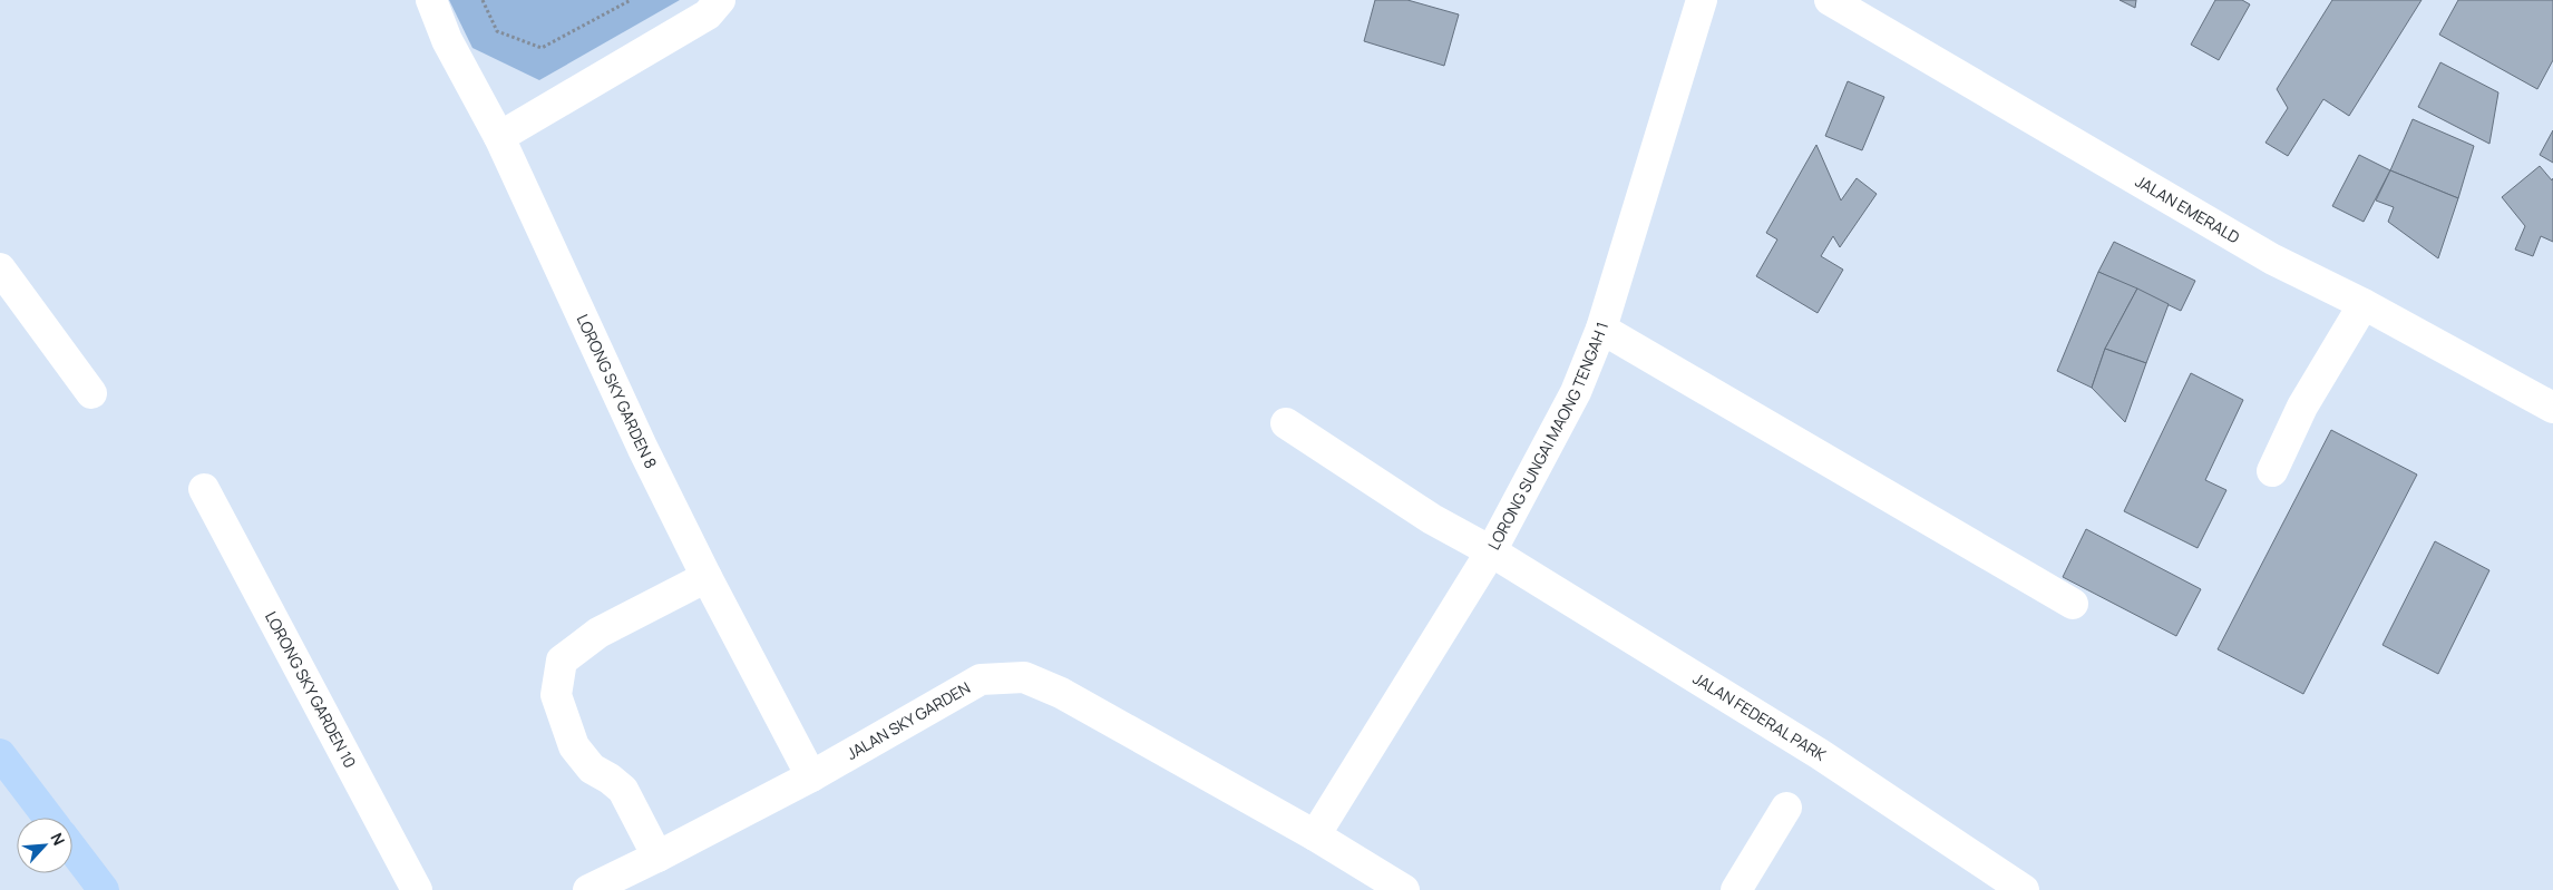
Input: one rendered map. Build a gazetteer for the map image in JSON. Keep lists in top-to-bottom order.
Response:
{
  "streets": {
    "street": [
      "JALAN EMERALD",
      "LORONG SKY GARDEN 8",
      "LORONG SUNGAI MAONG TENGAH 1",
      "LORONG SKY GARDEN 10",
      "JALAN FEDERAL PARK",
      "JALAN SKY GARDEN"
    ]
  },
  "crossings": [
    ["LORONG SKY GARDEN 8", "JALAN SKY GARDEN"],
    ["LORONG SUNGAI MAONG TENGAH 1", "JALAN FEDERAL PARK"],
    ["LORONG SUNGAI MAONG TENGAH 1", "JALAN SKY GARDEN"]
  ],
  "north": "top right"
}
